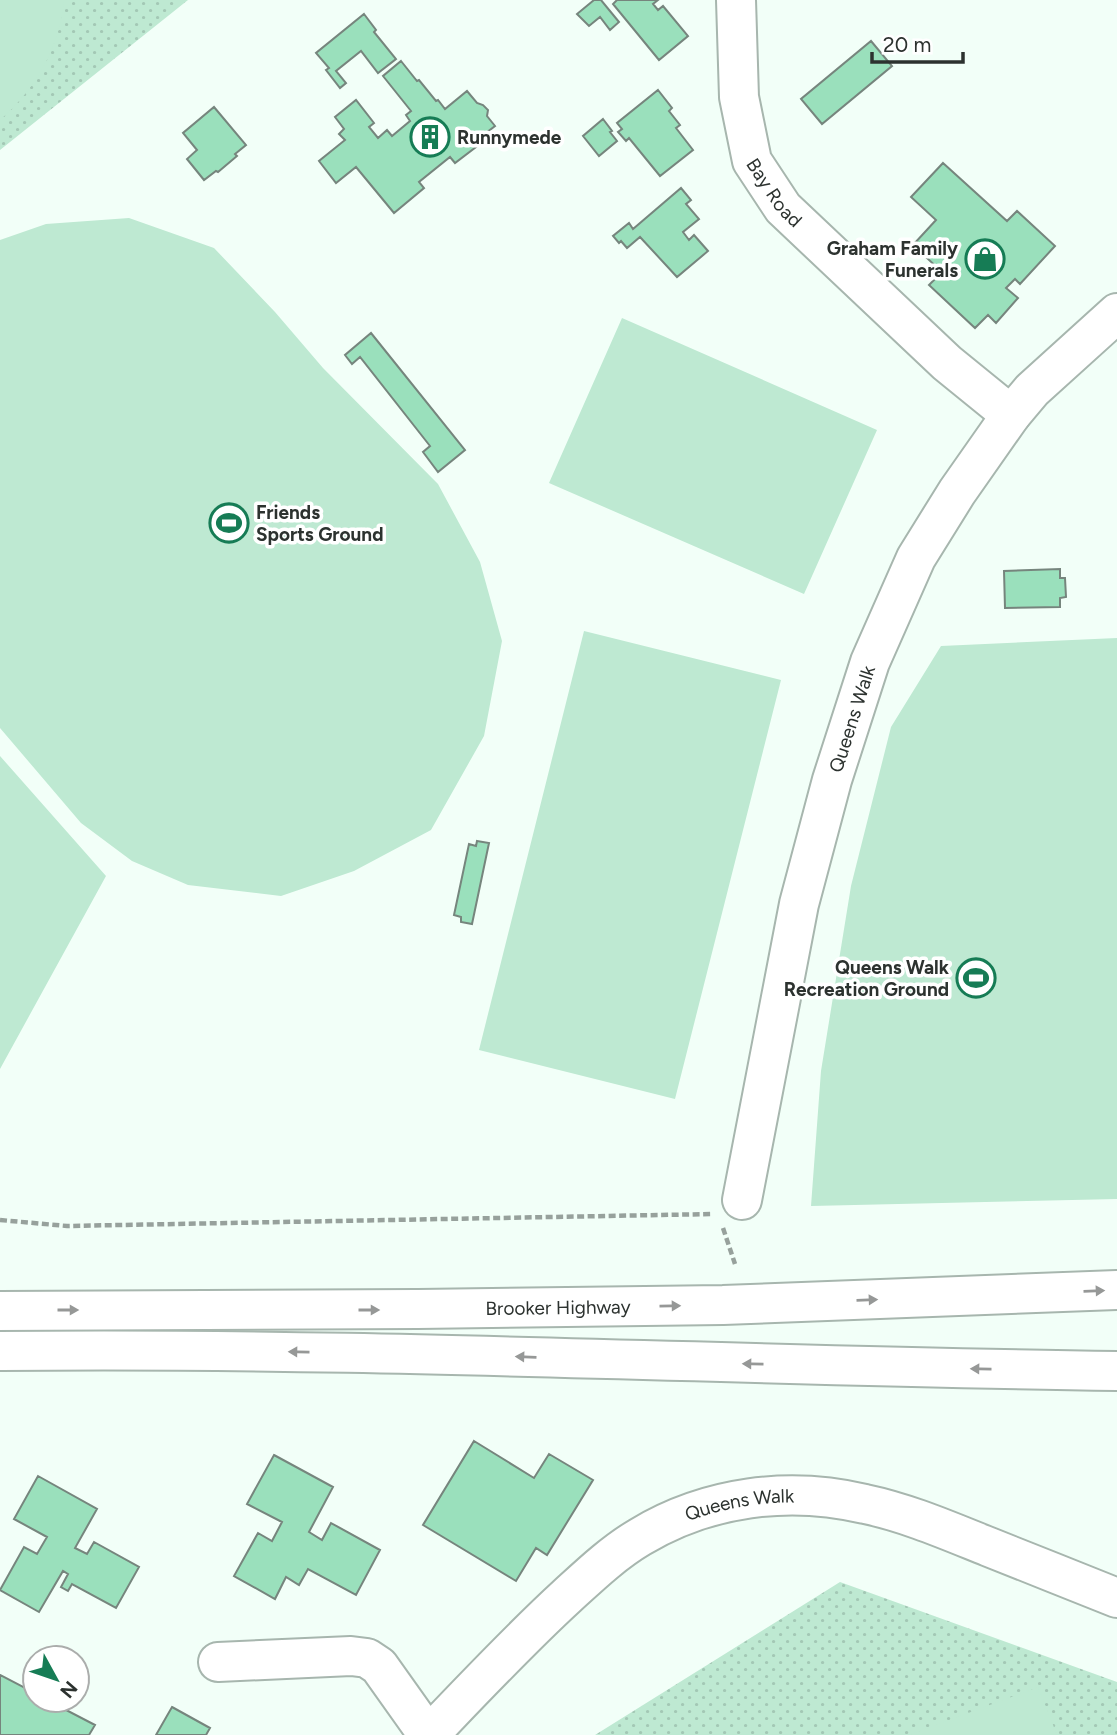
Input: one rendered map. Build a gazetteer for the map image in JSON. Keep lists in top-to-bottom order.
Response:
{
  "streets": {
    "main road": ["Bay Road", "Queens Walk", "Brooker Highway"]
  },
  "crossings": [
    ["Bay Road", "Queens Walk"]
  ],
  "places": {
    "building": ["Runnymede"],
    "shop": ["Graham Family Funerals"],
    "sports": ["Friends Sports Ground", "Queens Walk Recreation Ground"]
  },
  "scale_bar": "20 m",
  "north": "bottom right"
}
